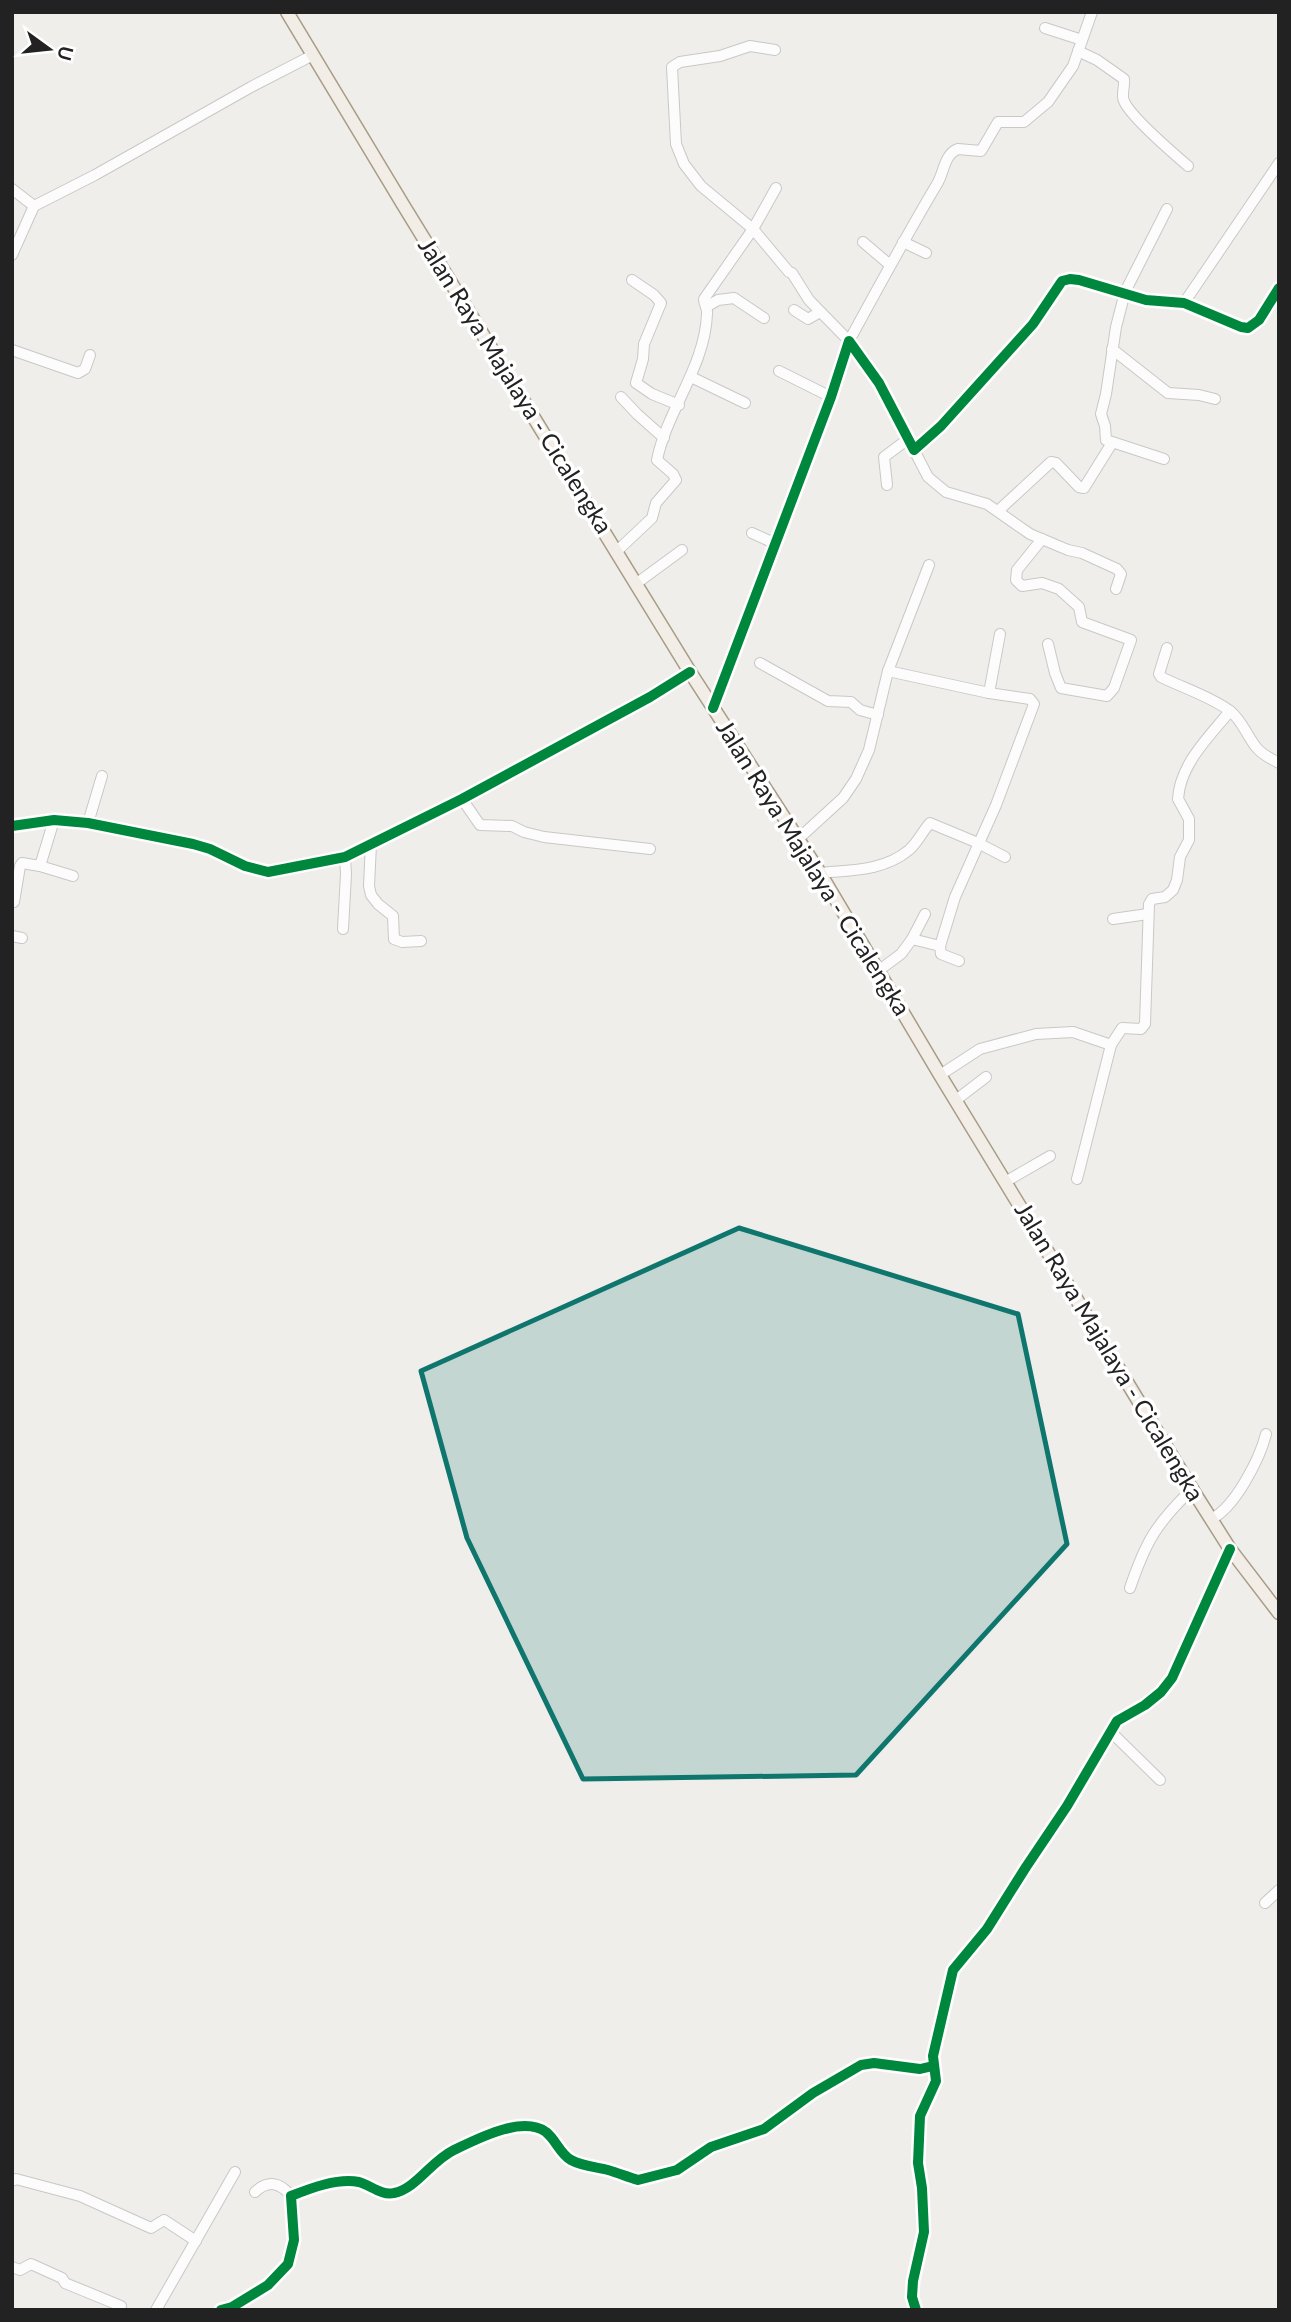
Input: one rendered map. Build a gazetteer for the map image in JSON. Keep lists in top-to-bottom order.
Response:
{
  "streets": {
    "main road": ["Jalan Raya Majalaya - Cicalengka"]
  },
  "north": "right"
}
